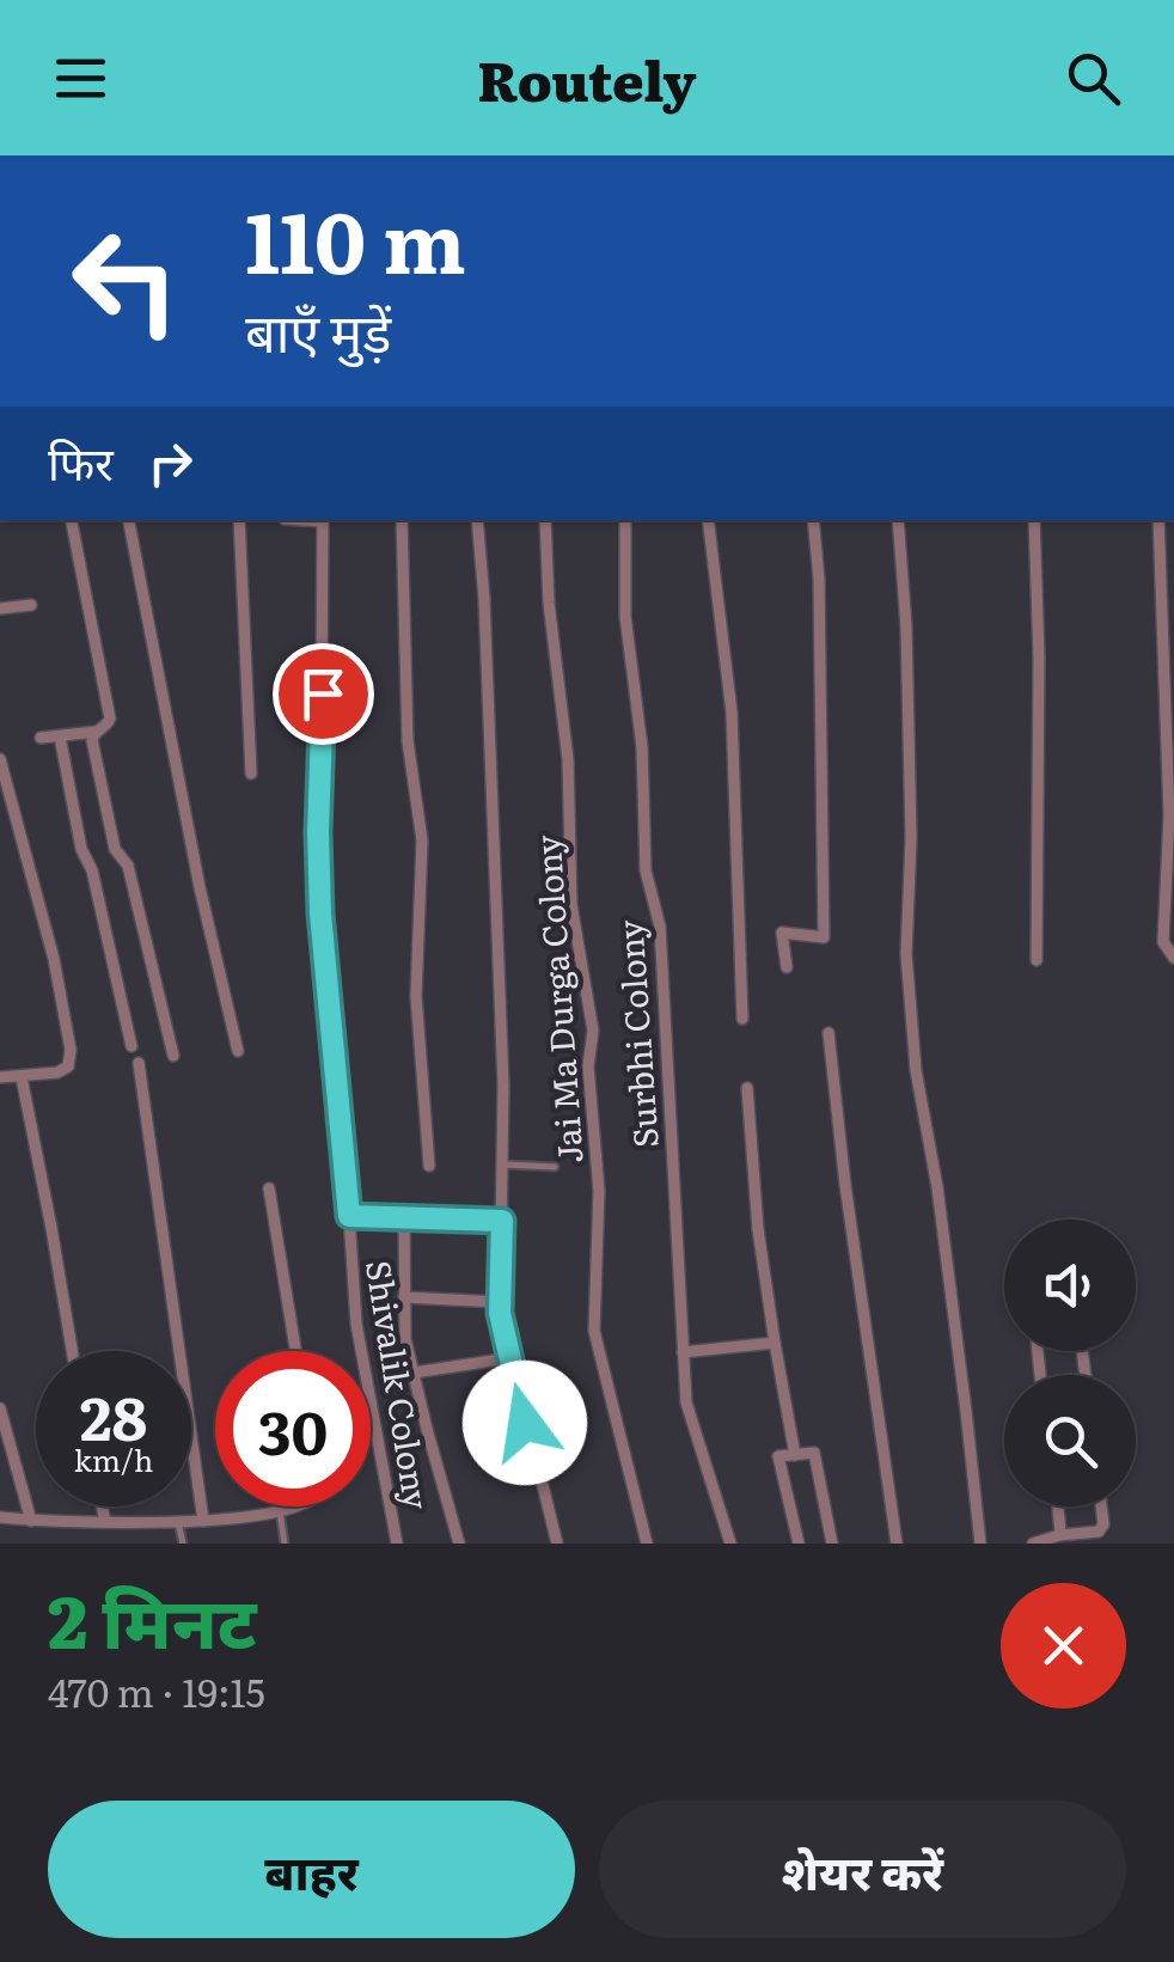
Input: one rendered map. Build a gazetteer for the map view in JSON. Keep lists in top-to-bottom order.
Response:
{
  "streets": {
    "street": ["Jai Ma Durga Colony", "Surbhi Colony", "Shivalik Colony"]
  },
  "page": {
    "header": "Routely",
    "turn": ["110 m", "बाएँ मुड़ें"],
    "then": "फिर",
    "speed": "28 km/h",
    "limit": "30",
    "heading": ["2 मिनट", "470 m · 19:15"],
    "buttons": ["बाहर", "शेयर करें"]
  }
}
